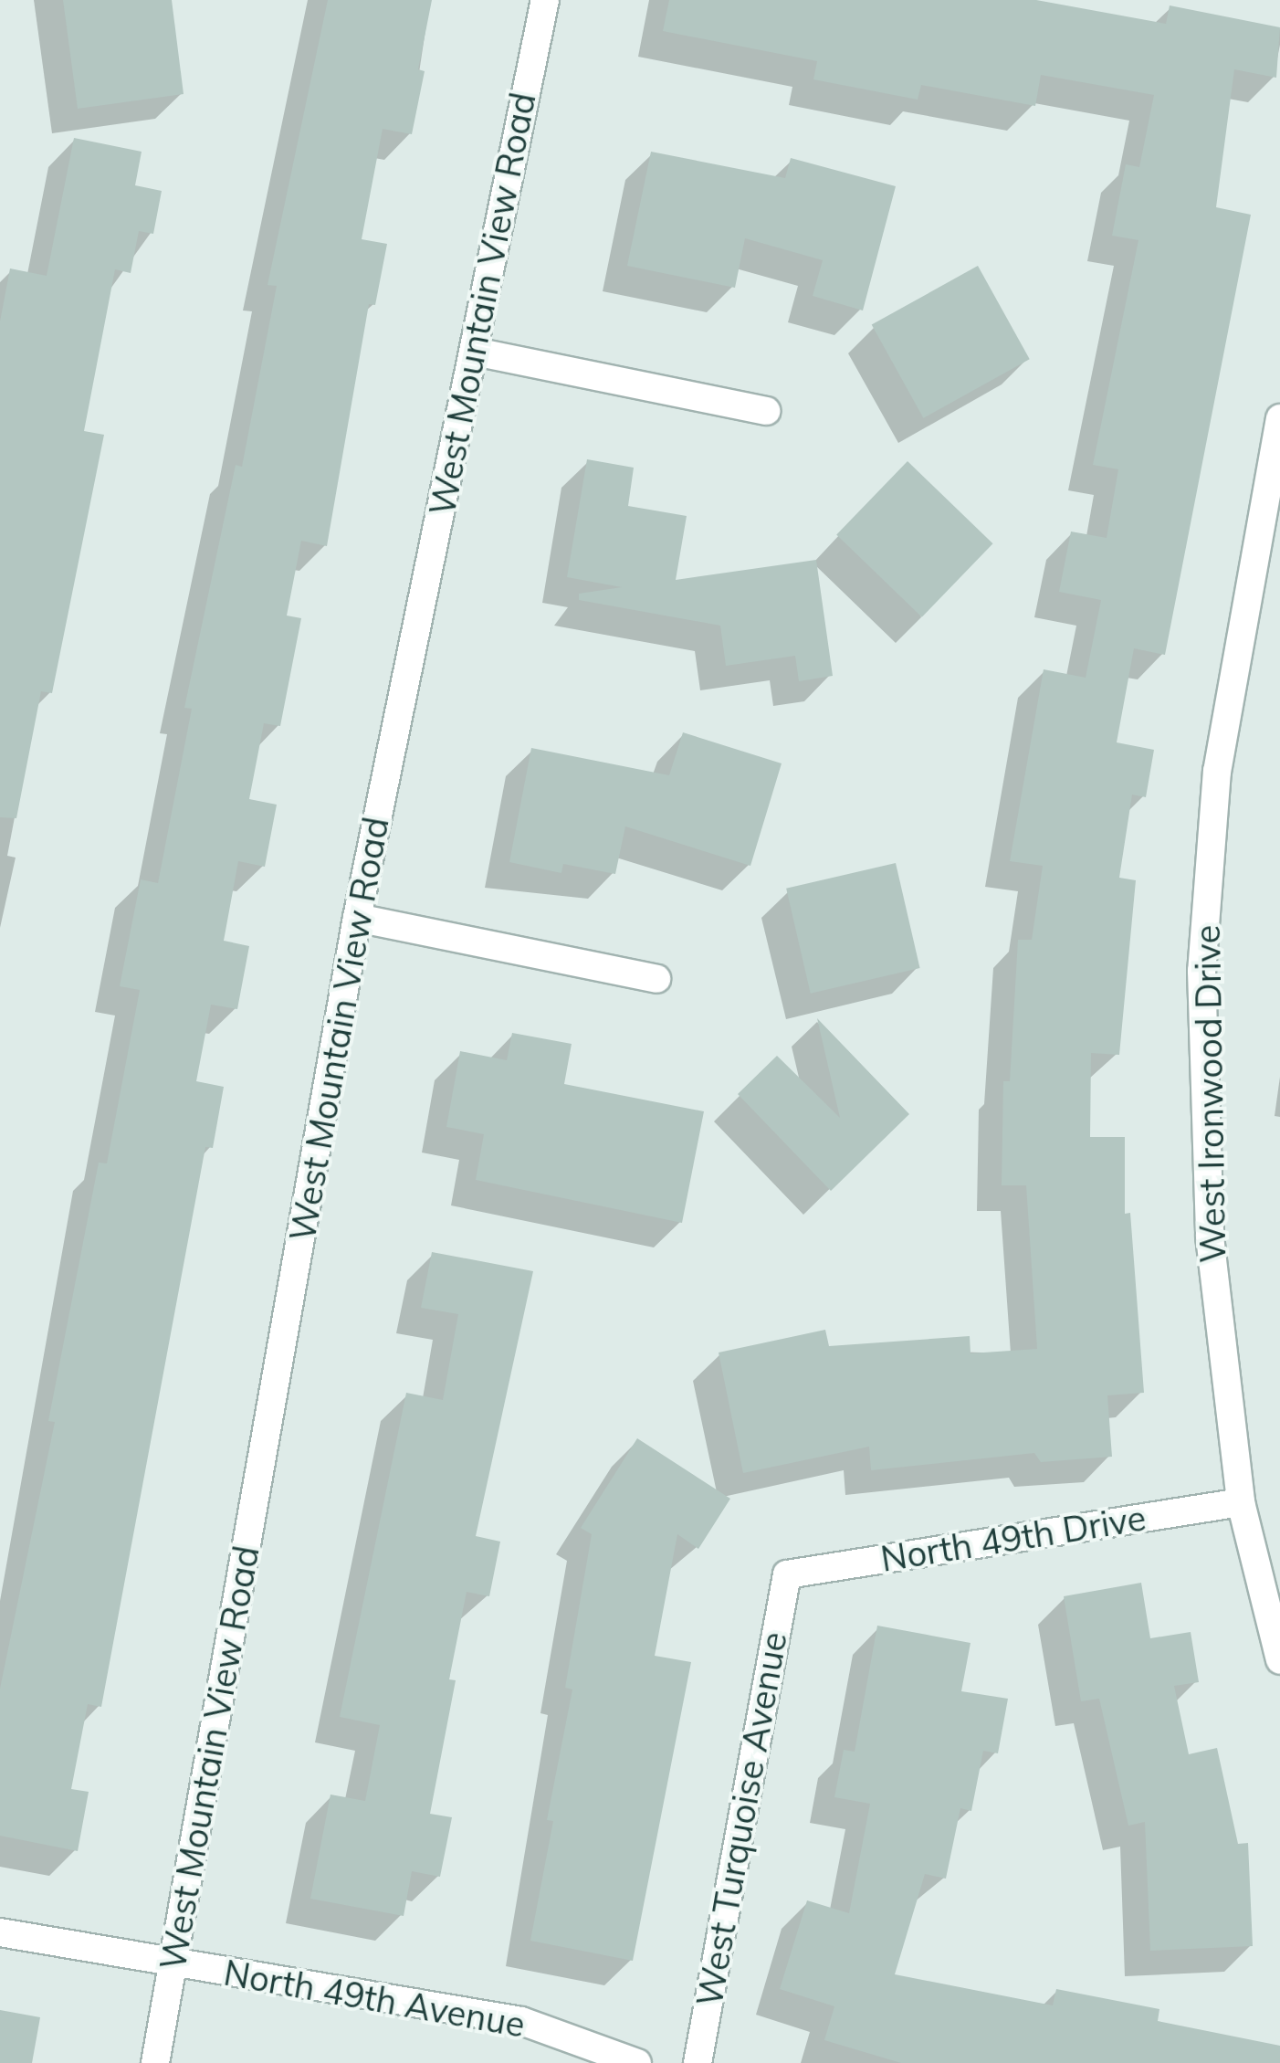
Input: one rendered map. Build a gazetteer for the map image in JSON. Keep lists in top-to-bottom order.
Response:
{
  "streets": {
    "street": [
      "West Mountain View Road",
      "West Ironwood Drive",
      "North 49th Drive",
      "West Turquoise Avenue",
      "North 49th Avenue"
    ]
  },
  "crossings": [
    ["West Mountain View Road", "North 49th Avenue"],
    ["West Ironwood Drive", "North 49th Drive"],
    ["North 49th Drive", "West Turquoise Avenue"]
  ]
}
